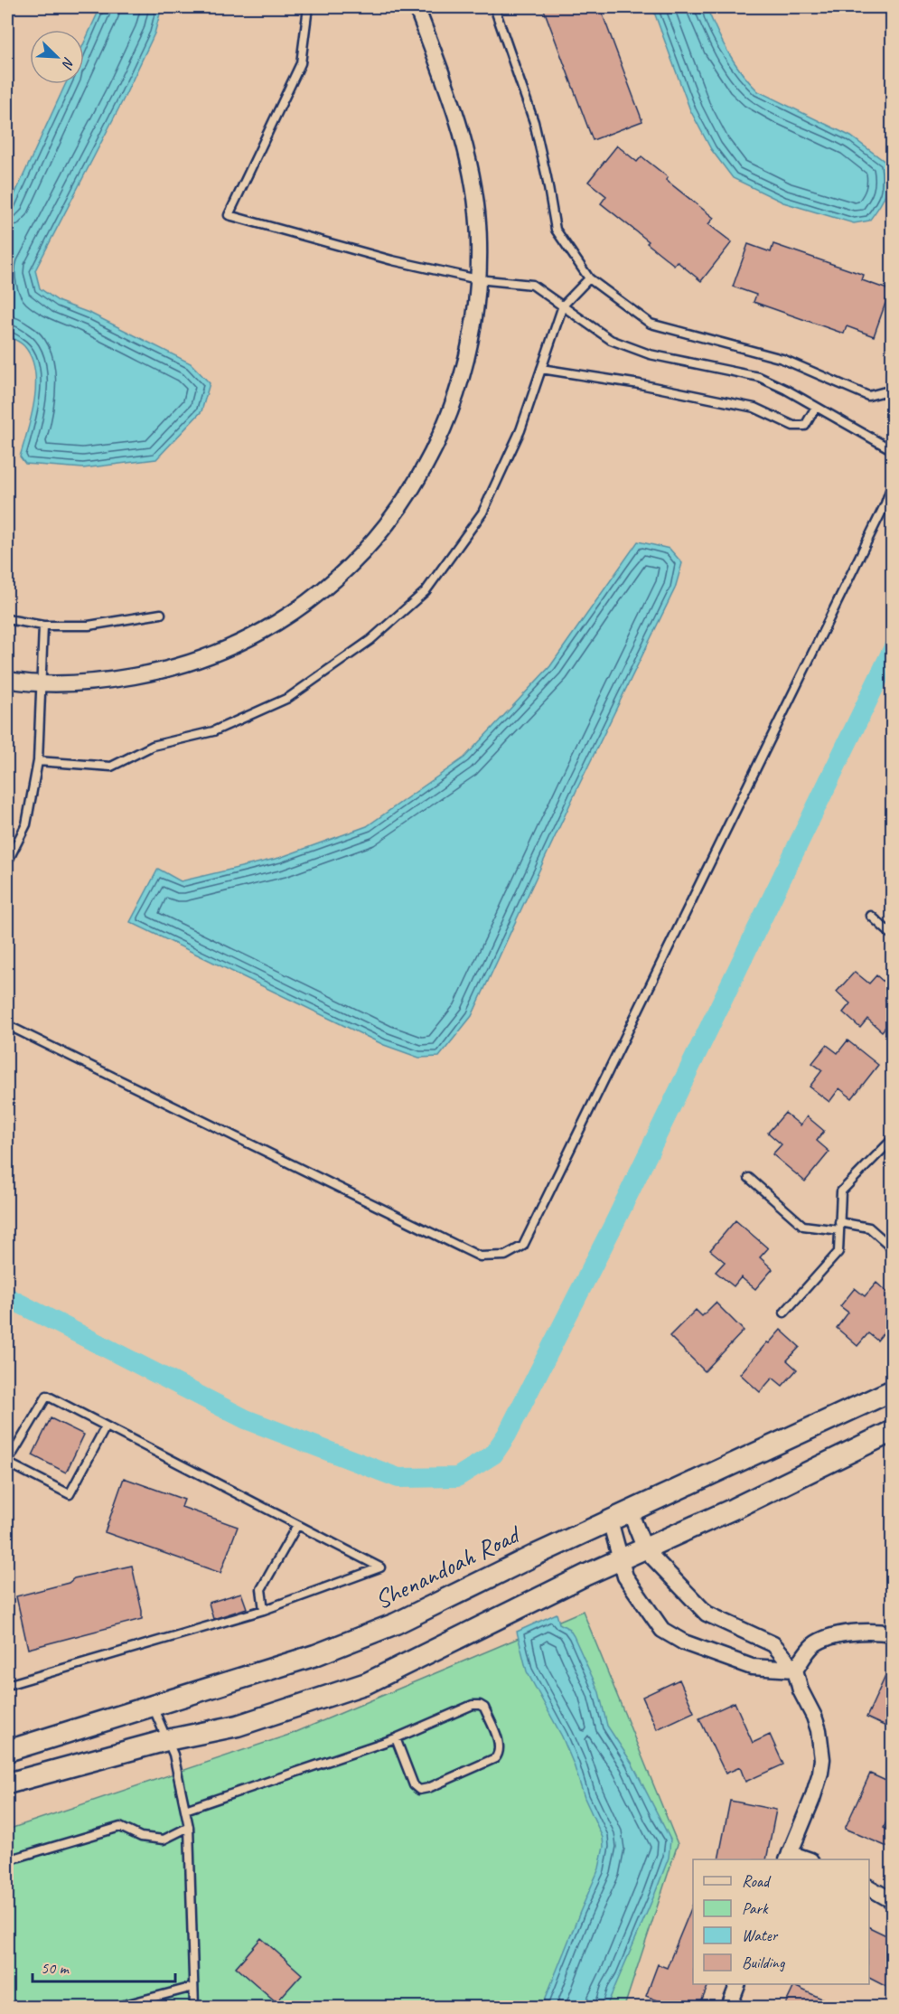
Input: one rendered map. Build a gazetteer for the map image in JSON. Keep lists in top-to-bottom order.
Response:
{
  "streets": {
    "street": ["Shenandoah Road"]
  },
  "legend": [
    "Road",
    "Park",
    "Water",
    "Building"
  ],
  "scale_bar": "50 m",
  "north": "bottom right"
}
